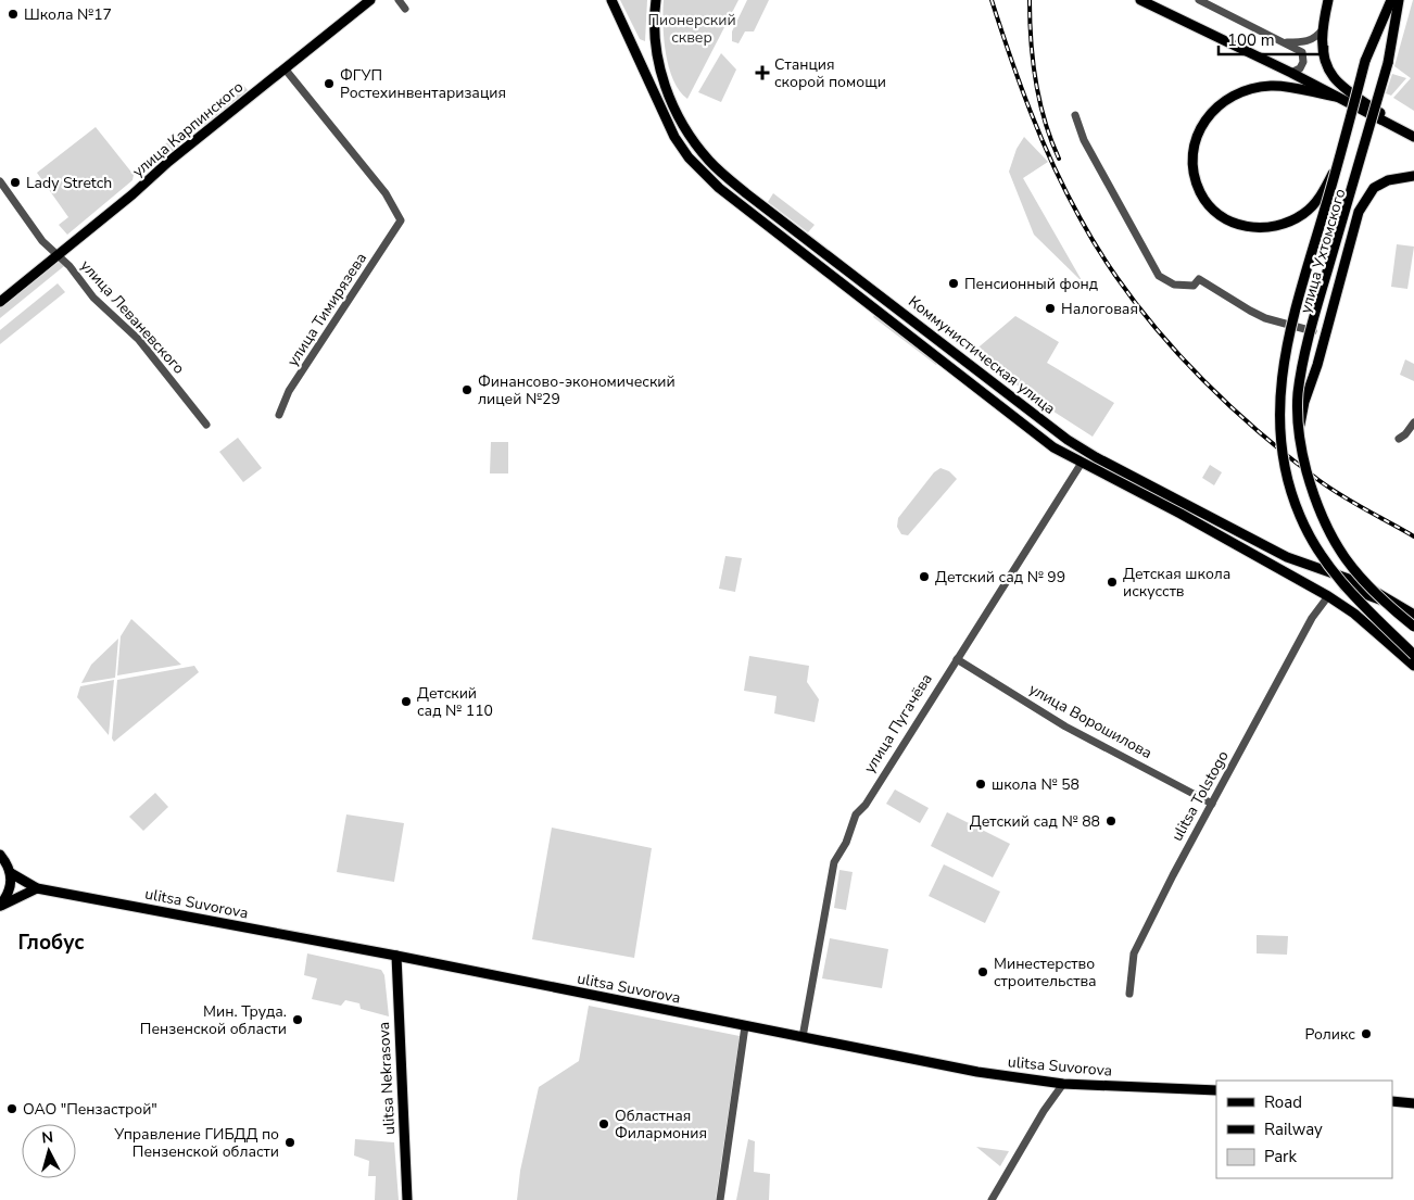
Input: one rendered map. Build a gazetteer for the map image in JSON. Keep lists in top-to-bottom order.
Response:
{
  "streets": {
    "main road": [
      "улица Карпинского",
      "Коммунистическая улица",
      "улица Пугачёва",
      "ulitsa Suvorova",
      "ulitsa Nekrasova"
    ],
    "street": [
      "улица Ухтомского",
      "улица Тимирязева",
      "улица Леваневского",
      "улица Ворошилова",
      "ulitsa Tolstogo"
    ]
  },
  "crossings": [
    ["улица Карпинского", "улица Тимирязева"],
    ["улица Карпинского", "улица Леваневского"],
    ["Коммунистическая улица", "улица Пугачёва"],
    ["Коммунистическая улица", "ulitsa Tolstogo"],
    ["улица Ворошилова", "улица Пугачёва"],
    ["улица Ворошилова", "ulitsa Tolstogo"],
    ["улица Пугачёва", "ulitsa Suvorova"],
    ["ulitsa Suvorova", "ulitsa Nekrasova"]
  ],
  "districts": ["Глобус"],
  "parks": ["Пионерский сквер"],
  "places": {
    "other": [
      "Школа №17",
      "ФГУП Ростехинвентаризация",
      "Lady Stretch",
      "Пенсионный фонд",
      "Налоговая",
      "Финансово-экономический лицей №29",
      "Детский сад № 99",
      "Детская школа искусств",
      "Детский сад № 110",
      "школа № 58",
      "Детский сад № 88",
      "Минестерство строительства",
      "Мин. Труда. Пензенской области",
      "Роликс",
      "ОАО \"Пензастрой\"",
      "Областная Филармония",
      "Управление ГИБДД по Пензенской области"
    ],
    "health": ["Станция скорой помощи"]
  },
  "legend": ["Road", "Railway", "Park"],
  "scale_bar": "100 m",
  "north": "top"
}
